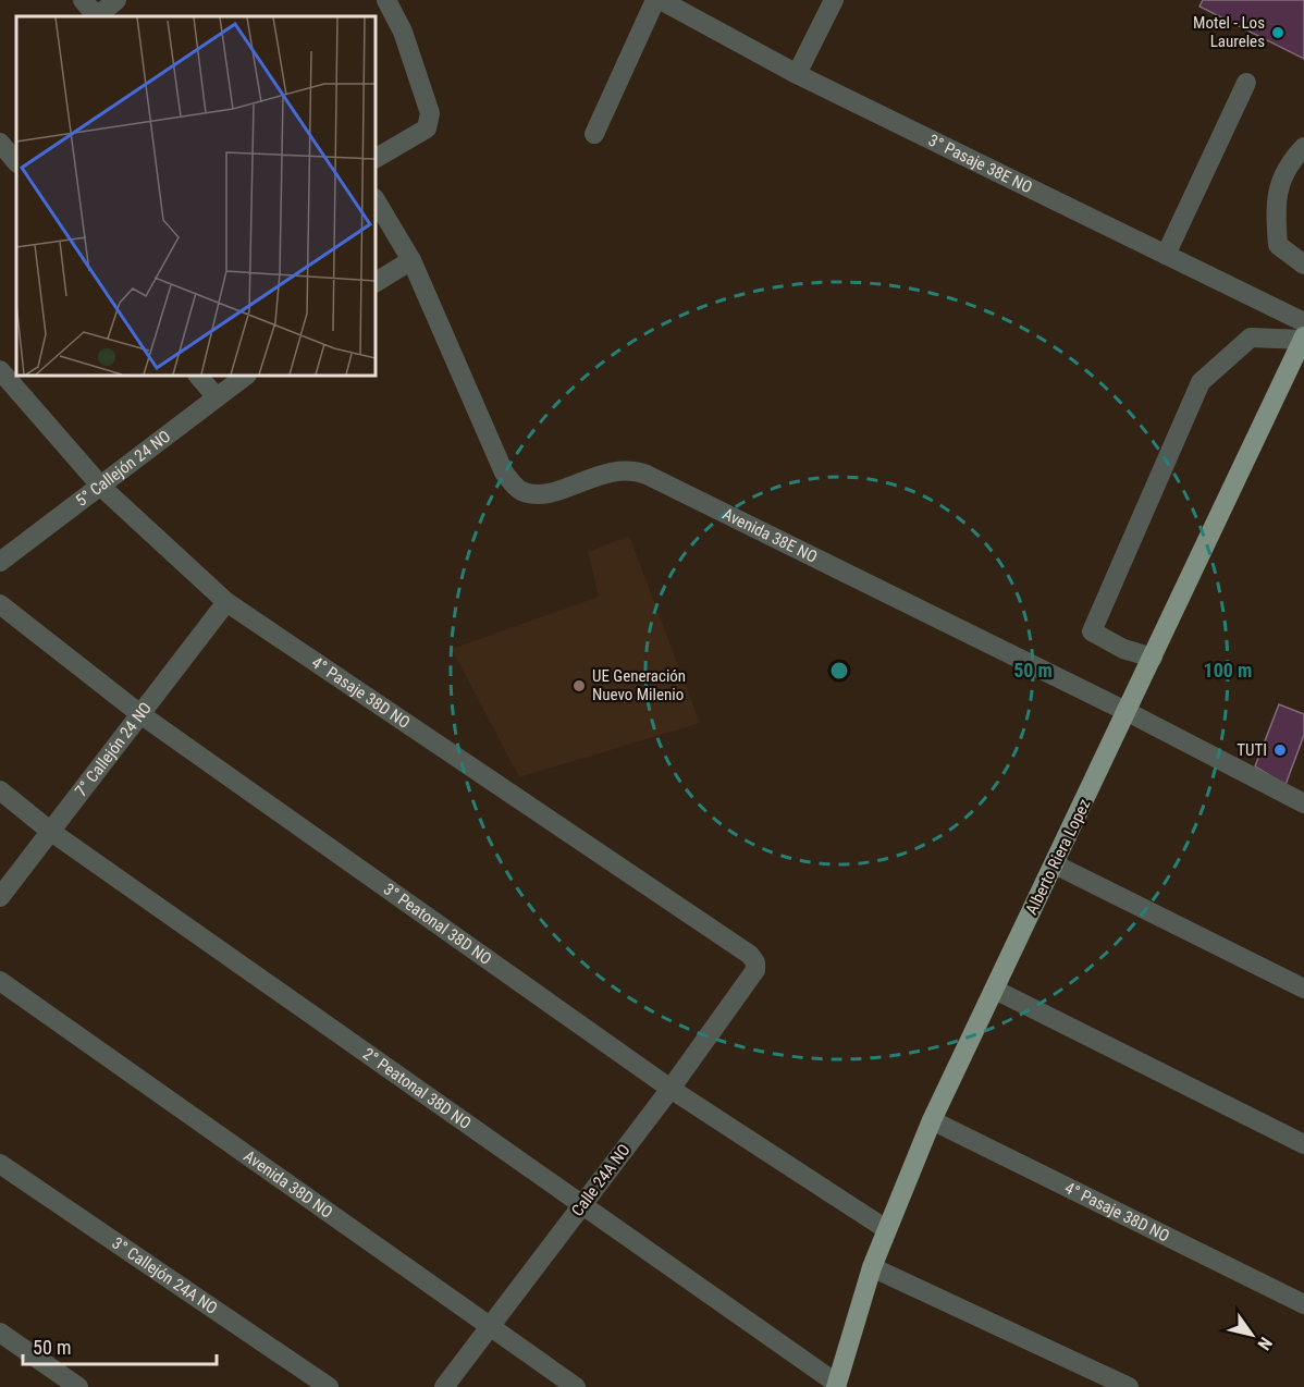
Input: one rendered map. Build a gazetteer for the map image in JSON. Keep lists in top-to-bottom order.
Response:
{
  "streets": {
    "main road": ["Alberto Riera Lopez"],
    "street": [
      "3° Pasaje 38E NO",
      "5° Callejón 24 NO",
      "Avenida 38E NO",
      "4° Pasaje 38D NO",
      "7° Callejón 24 NO",
      "3° Peatonal 38D NO",
      "2° Peatonal 38D NO",
      "Calle 24A NO",
      "Avenida 38D NO",
      "3° Callejón 24A NO"
    ]
  },
  "crossings": [
    ["3° Pasaje 38E NO", "Alberto Riera Lopez"],
    ["5° Callejón 24 NO", "4° Pasaje 38D NO"],
    ["Avenida 38E NO", "Alberto Riera Lopez"],
    ["4° Pasaje 38D NO", "7° Callejón 24 NO"],
    ["4° Pasaje 38D NO", "Alberto Riera Lopez"],
    ["4° Pasaje 38D NO", "Calle 24A NO"],
    ["7° Callejón 24 NO", "3° Peatonal 38D NO"],
    ["7° Callejón 24 NO", "2° Peatonal 38D NO"],
    ["Alberto Riera Lopez", "3° Peatonal 38D NO"],
    ["Alberto Riera Lopez", "2° Peatonal 38D NO"],
    ["3° Peatonal 38D NO", "Calle 24A NO"],
    ["2° Peatonal 38D NO", "Calle 24A NO"],
    ["Calle 24A NO", "Avenida 38D NO"]
  ],
  "places": ["Motel - Los Laureles", "UE Generación Nuevo Milenio", "TUTI"],
  "scale_bar": "50 m",
  "north": "bottom right",
  "rings": ["50 m", "100 m"]
}
